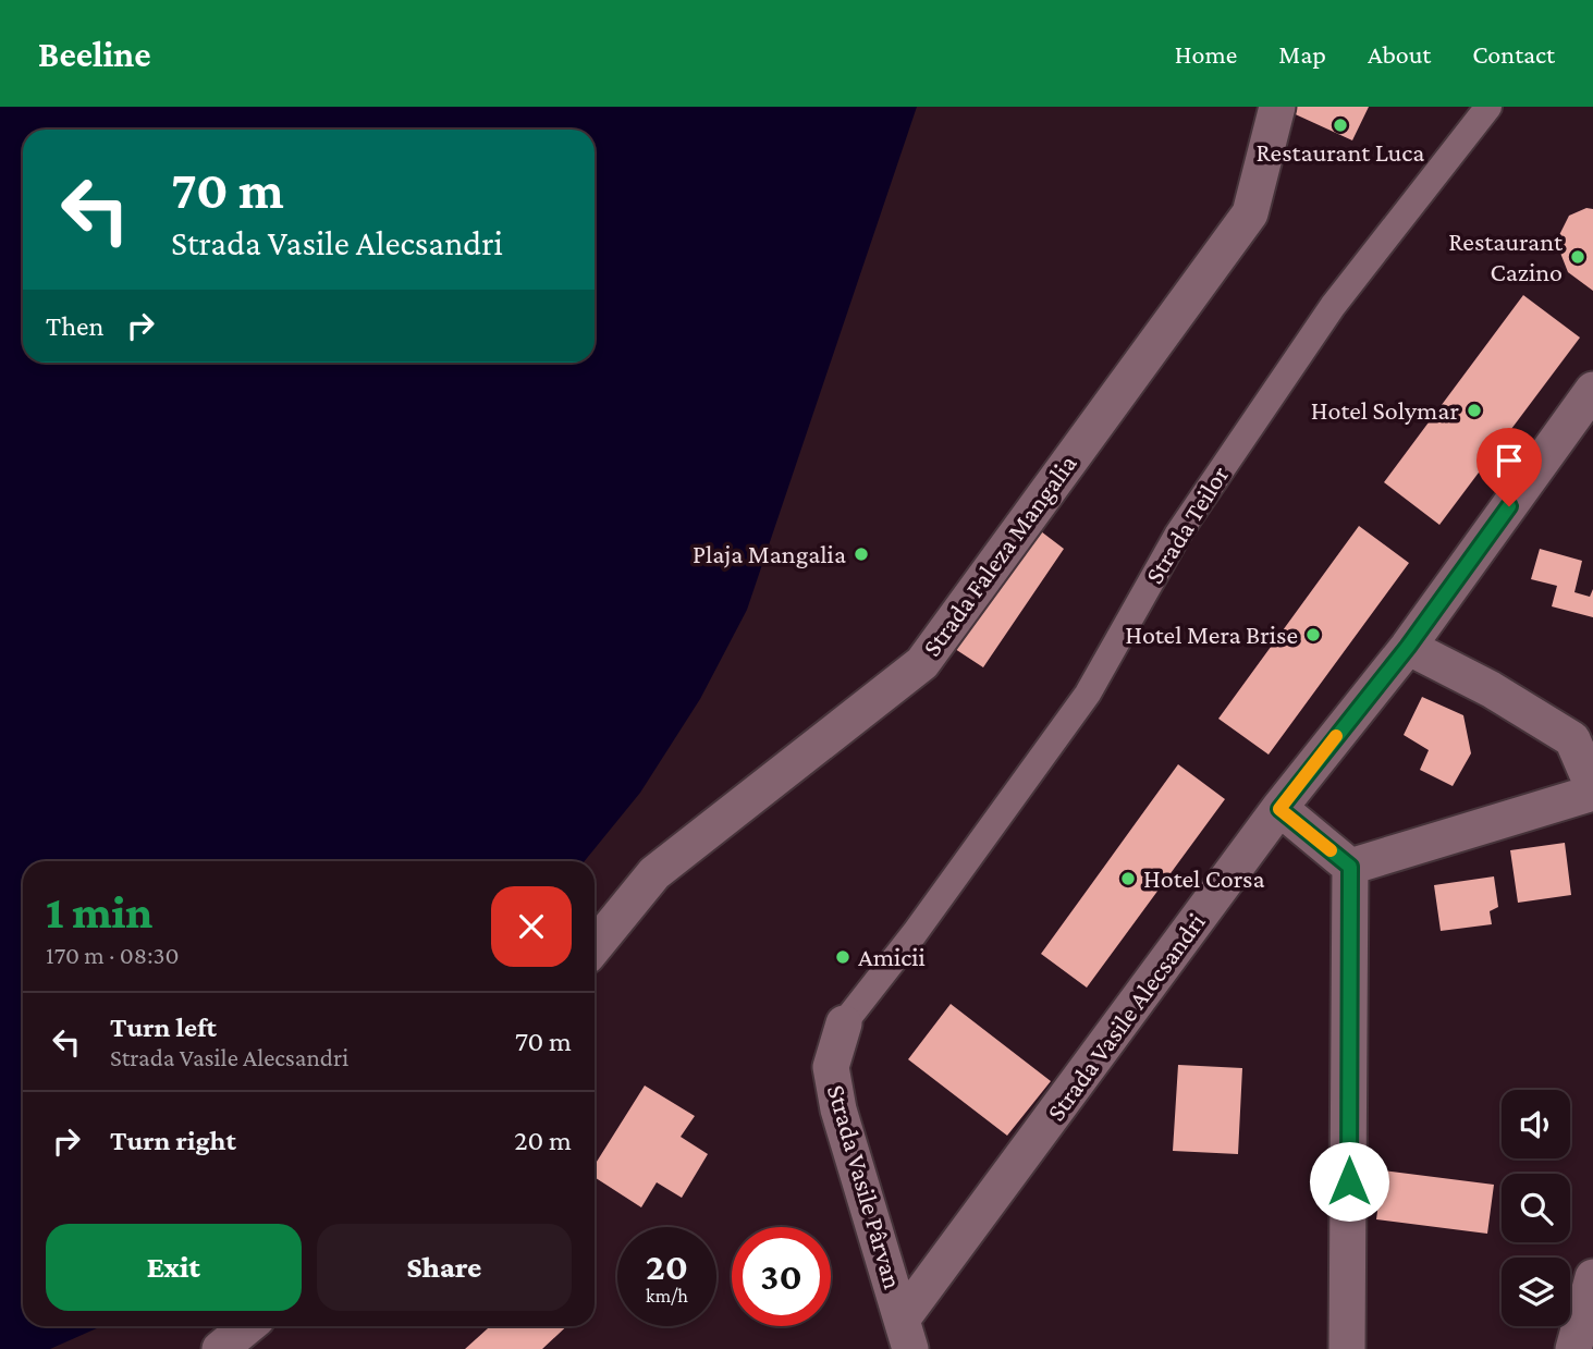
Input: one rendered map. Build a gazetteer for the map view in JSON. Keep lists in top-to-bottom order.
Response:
{
  "streets": {
    "street": [
      "Strada Teilor",
      "Strada Faleza Mangalia",
      "Strada Vasile Alecsandri",
      "Strada Vasile Pârvan"
    ]
  },
  "crossings": [
    ["Strada Teilor", "Strada Vasile Pârvan"],
    ["Strada Vasile Alecsandri", "Strada Vasile Pârvan"]
  ],
  "places": [
    "Restaurant Luca",
    "Restaurant Cazino",
    "Hotel Solymar",
    "Plaja Mangalia",
    "Hotel Mera Brise",
    "Hotel Corsa",
    "Amicii"
  ],
  "page": {
    "header": "Beeline",
    "nav": [
      "Home",
      "Map",
      "About",
      "Contact"
    ],
    "turn": ["70 m", "Strada Vasile Alecsandri"],
    "then": "Then",
    "heading": ["1 min", "170 m · 08:30"],
    "list": [
      {
        "name": "Turn left",
        "note": "Strada Vasile Alecsandri",
        "value": "70 m"
      },
      {
        "name": "Turn right",
        "value": "20 m"
      }
    ],
    "buttons": ["Exit", "Share"],
    "speed": "20 km/h",
    "limit": "30"
  }
}
